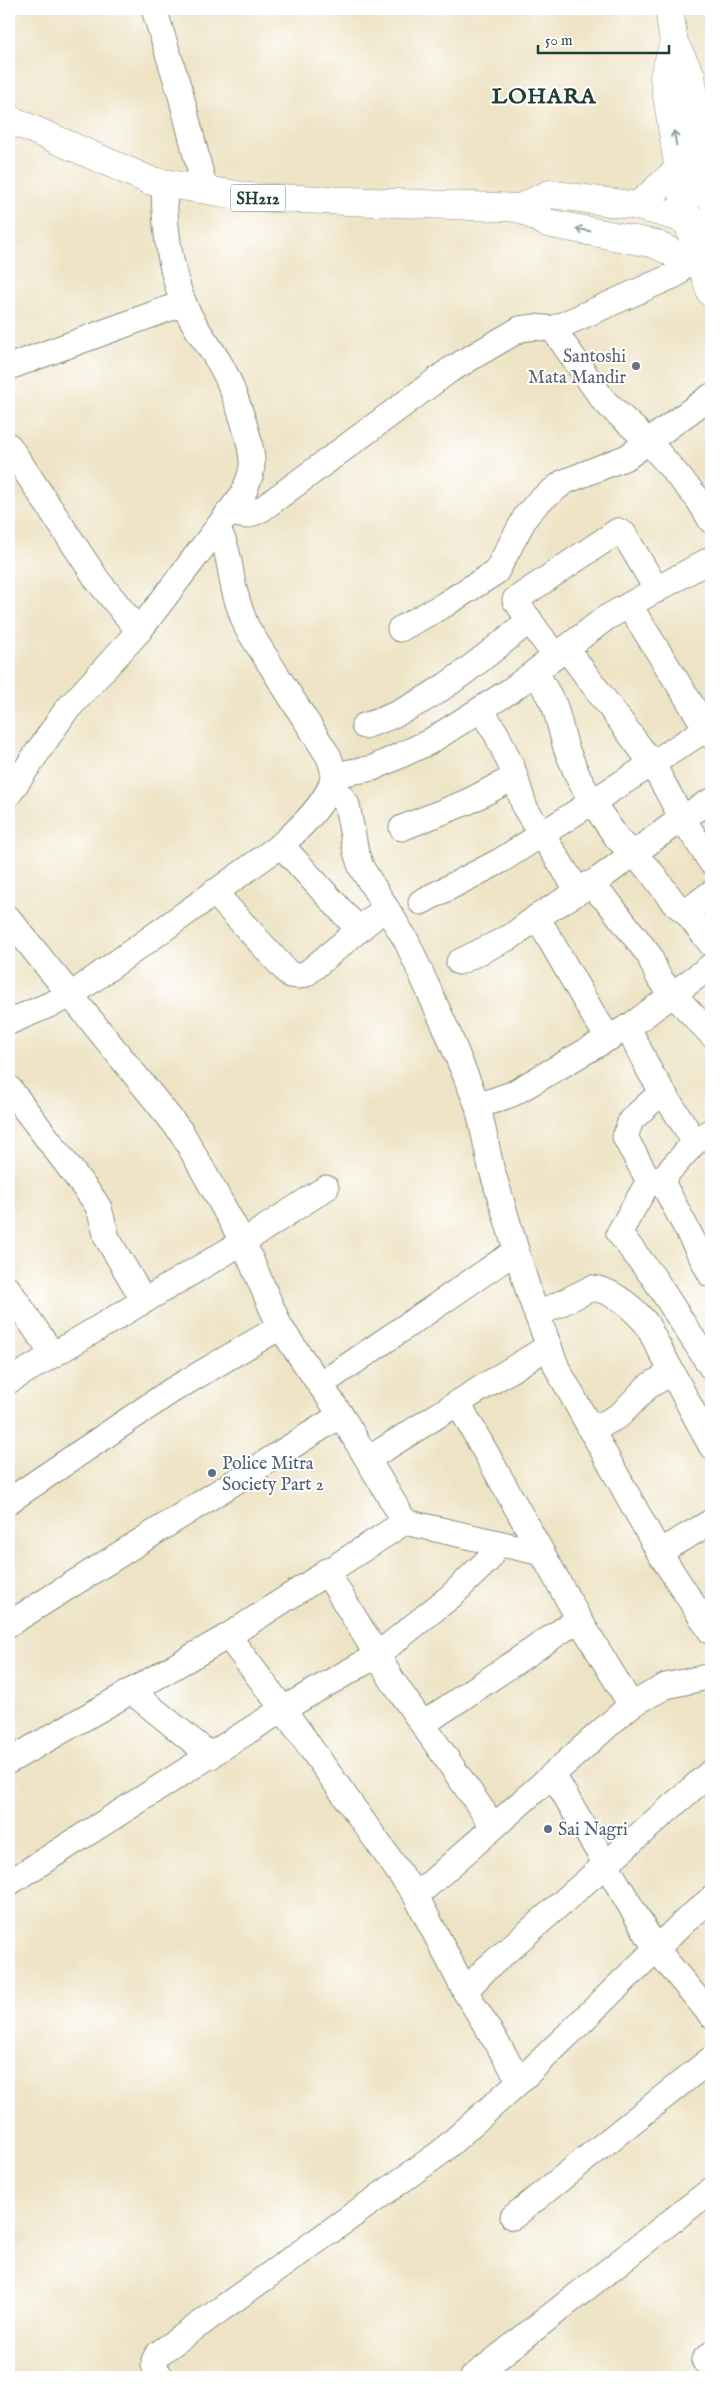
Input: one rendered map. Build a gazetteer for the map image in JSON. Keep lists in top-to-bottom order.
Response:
{
  "streets": {
    "main road": ["SH212"]
  },
  "districts": ["LOHARA"],
  "places": ["Santoshi Mata Mandir", "Police Mitra Society Part 2", "Sai Nagri"],
  "scale_bar": "50 m"
}
